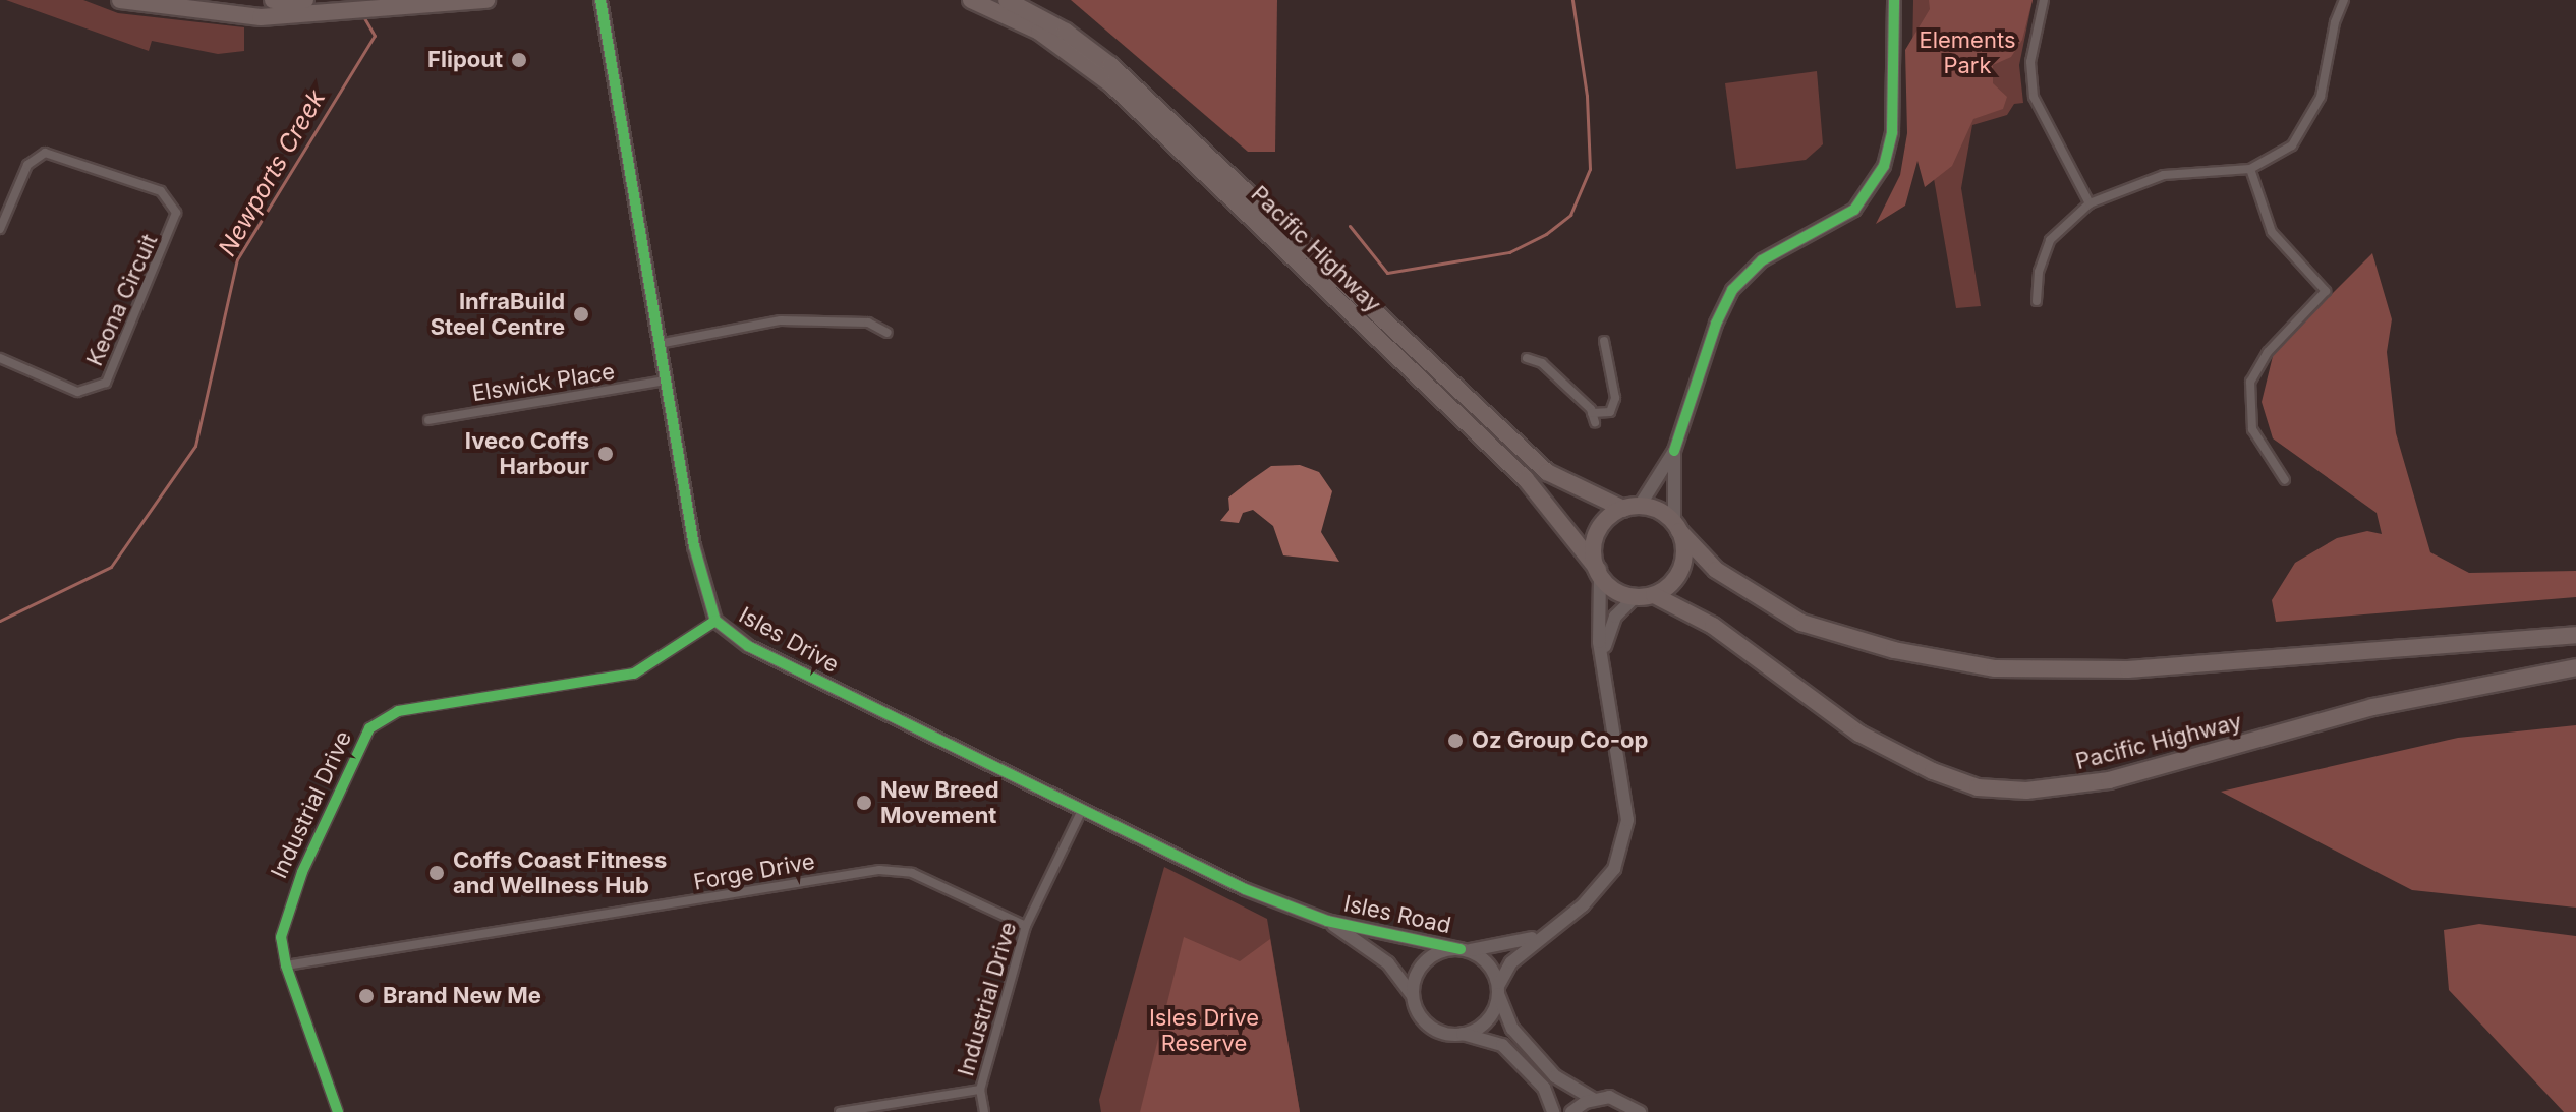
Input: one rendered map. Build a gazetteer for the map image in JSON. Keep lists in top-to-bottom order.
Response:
{
  "streets": {
    "highway": ["Pacific Highway"],
    "street": [
      "Keona Circuit",
      "Elswick Place",
      "Isles Drive",
      "Industrial Drive",
      "Forge Drive",
      "Isles Road"
    ]
  },
  "crossings": [
    ["Elswick Place", "Isles Drive"],
    ["Isles Drive", "Industrial Drive"],
    ["Isles Drive", "Isles Road"],
    ["Industrial Drive", "Forge Drive"]
  ],
  "water": ["Newports Creek"],
  "parks": ["Elements Park", "Isles Drive Reserve"],
  "places": [
    "Flipout",
    "InfraBuild Steel Centre",
    "Iveco Coffs Harbour",
    "Oz Group Co-op",
    "New Breed Movement",
    "Coffs Coast Fitness and Wellness Hub",
    "Brand New Me"
  ]
}
